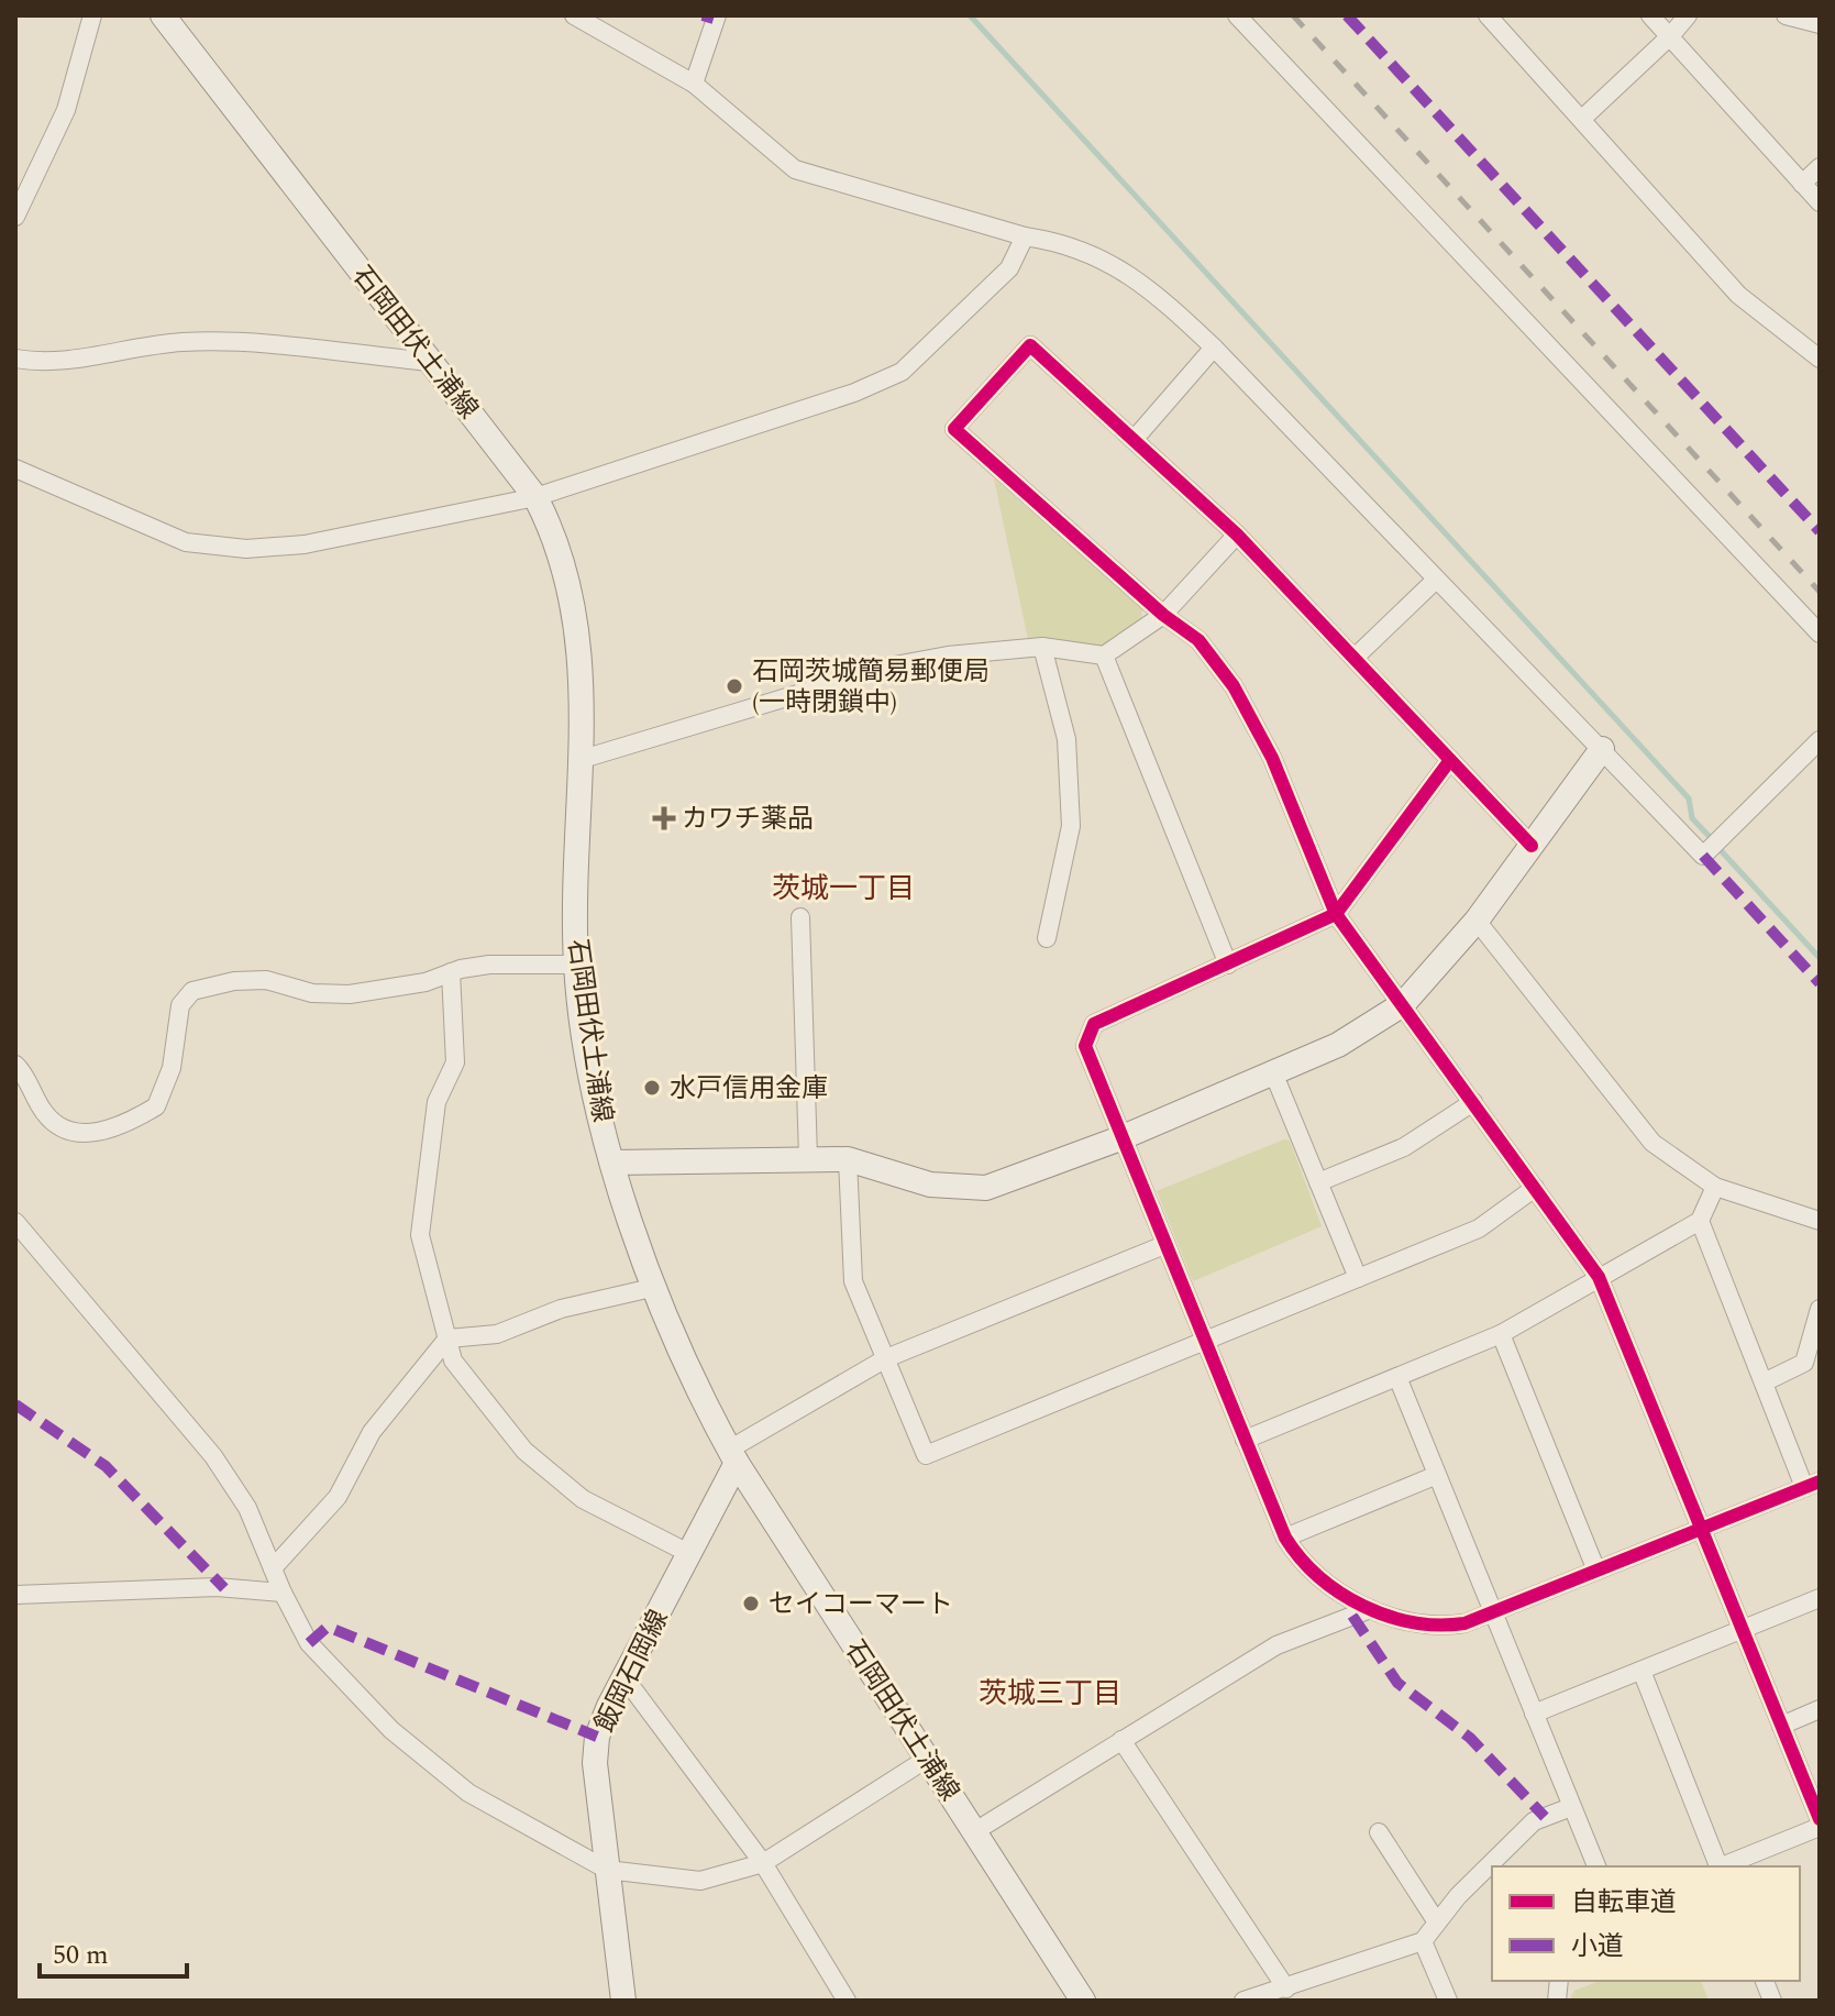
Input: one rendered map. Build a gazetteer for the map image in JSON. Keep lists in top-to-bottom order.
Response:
{
  "streets": {
    "main road": ["石岡田伏土浦線", "飯岡石岡線"]
  },
  "crossings": [
    ["石岡田伏土浦線", "飯岡石岡線"]
  ],
  "districts": ["茨城一丁目", "茨城三丁目"],
  "places": {
    "other": ["石岡茨城簡易郵便局 (一時閉鎖中)", "水戸信用金庫", "セイコーマート"],
    "health": ["カワチ薬品"]
  },
  "legend": ["自転車道", "小道"],
  "scale_bar": "50 m"
}
